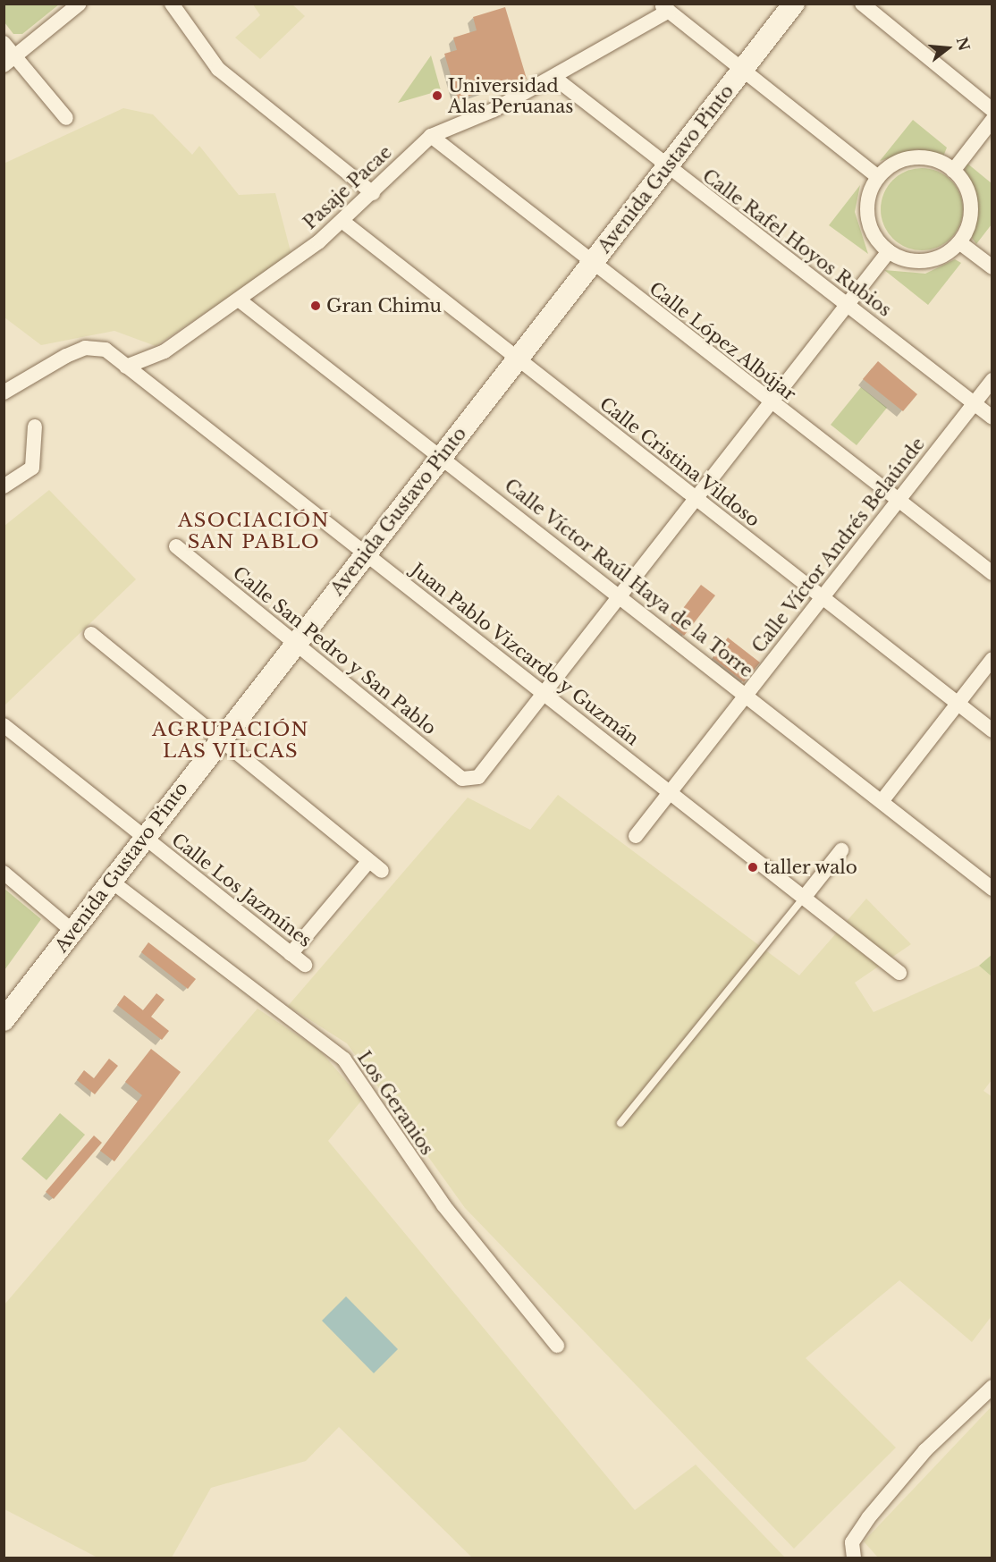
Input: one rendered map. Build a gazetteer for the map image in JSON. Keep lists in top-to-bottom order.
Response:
{
  "streets": {
    "main road": ["Avenida Gustavo Pinto"],
    "street": [
      "Pasaje Pacae",
      "Calle Rafel Hoyos Rubios",
      "Calle López Albújar",
      "Calle Cristina Vildoso",
      "Calle Víctor Andrés Belaúnde",
      "Calle Víctor Raúl Haya de la Torre",
      "Calle San Pedro y San Pablo",
      "Juan Pablo Vizcardo y Guzmán",
      "Calle Los Jazmínes",
      "Los Geranios"
    ]
  },
  "crossings": [
    ["Avenida Gustavo Pinto", "Calle Rafel Hoyos Rubios"],
    ["Avenida Gustavo Pinto", "Calle López Albújar"],
    ["Avenida Gustavo Pinto", "Calle Cristina Vildoso"],
    ["Avenida Gustavo Pinto", "Calle Víctor Raúl Haya de la Torre"],
    ["Avenida Gustavo Pinto", "Calle San Pedro y San Pablo"],
    ["Avenida Gustavo Pinto", "Juan Pablo Vizcardo y Guzmán"],
    ["Avenida Gustavo Pinto", "Calle Los Jazmínes"],
    ["Avenida Gustavo Pinto", "Los Geranios"],
    ["Pasaje Pacae", "Calle Rafel Hoyos Rubios"],
    ["Pasaje Pacae", "Calle López Albújar"],
    ["Pasaje Pacae", "Calle Cristina Vildoso"],
    ["Pasaje Pacae", "Calle Víctor Raúl Haya de la Torre"],
    ["Pasaje Pacae", "Juan Pablo Vizcardo y Guzmán"],
    ["Calle Rafel Hoyos Rubios", "Calle Víctor Andrés Belaúnde"],
    ["Calle López Albújar", "Calle Víctor Andrés Belaúnde"],
    ["Calle Cristina Vildoso", "Calle Víctor Andrés Belaúnde"],
    ["Calle Víctor Andrés Belaúnde", "Calle Víctor Raúl Haya de la Torre"],
    ["Calle Víctor Andrés Belaúnde", "Juan Pablo Vizcardo y Guzmán"],
    ["Calle San Pedro y San Pablo", "Juan Pablo Vizcardo y Guzmán"]
  ],
  "districts": ["ASOCIACIÓN SAN PABLO", "AGRUPACIÓN LAS VILCAS"],
  "places": ["Universidad Alas Peruanas", "Gran Chimu", "taller walo"],
  "north": "right"
}
